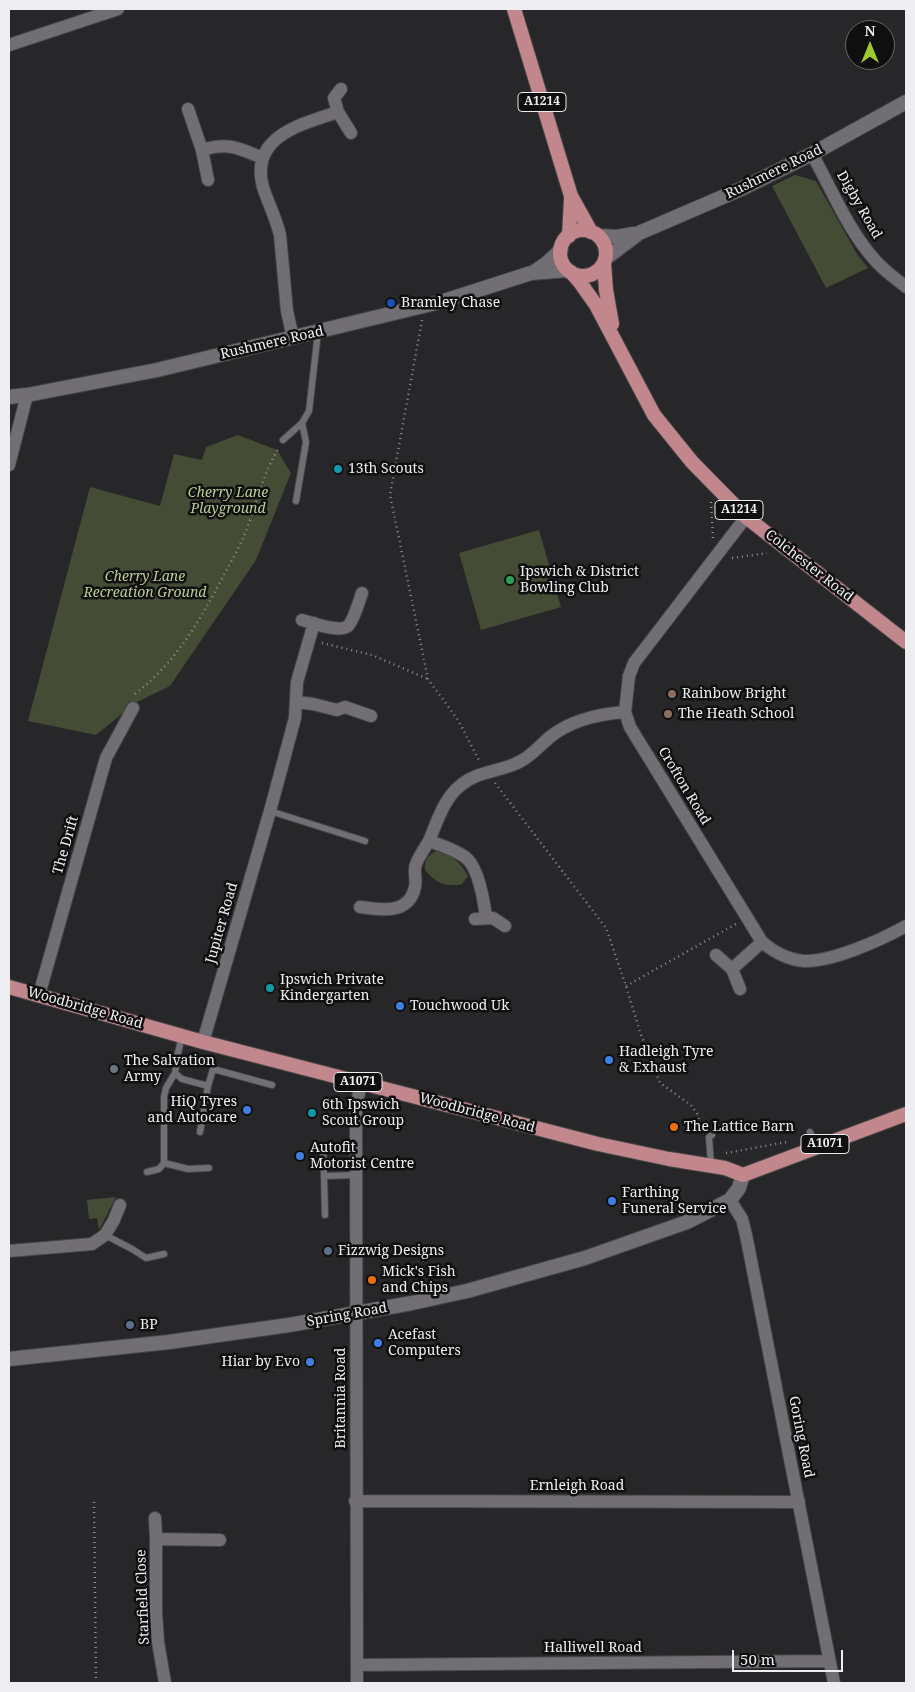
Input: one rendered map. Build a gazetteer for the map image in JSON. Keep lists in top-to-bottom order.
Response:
{
  "streets": {
    "main road": [
      "A1214",
      "Colchester Road",
      "Woodbridge Road",
      "A1071"
    ],
    "street": [
      "Rushmere Road",
      "Digby Road",
      "Crofton Road",
      "The Drift",
      "Jupiter Road",
      "Spring Road",
      "Britannia Road",
      "Goring Road",
      "Ernleigh Road",
      "Starfield Close",
      "Halliwell Road"
    ]
  },
  "crossings": [
    ["A1214", "Rushmere Road"],
    ["A1214", "Colchester Road"],
    ["Rushmere Road", "Digby Road"],
    ["Rushmere Road", "Colchester Road"],
    ["The Drift", "Woodbridge Road"],
    ["Jupiter Road", "Woodbridge Road"],
    ["Woodbridge Road", "A1071"],
    ["Woodbridge Road", "Britannia Road"],
    ["Spring Road", "Britannia Road"],
    ["Spring Road", "Goring Road"],
    ["Britannia Road", "Ernleigh Road"],
    ["Britannia Road", "Halliwell Road"],
    ["Goring Road", "Ernleigh Road"],
    ["Goring Road", "Halliwell Road"]
  ],
  "parks": ["Cherry Lane Playground", "Cherry Lane Recreation Ground"],
  "places": [
    "Bramley Chase",
    "13th Scouts",
    "Ipswich & District Bowling Club",
    "Rainbow Bright",
    "The Heath School",
    "Ipswich Private Kindergarten",
    "Touchwood Uk",
    "Hadleigh Tyre & Exhaust",
    "The Salvation Army",
    "HiQ Tyres and Autocare",
    "6th Ipswich Scout Group",
    "The Lattice Barn",
    "Autofit Motorist Centre",
    "Farthing Funeral Service",
    "Fizzwig Designs",
    "Mick's Fish and Chips",
    "BP",
    "Acefast Computers",
    "Hiar by Evo"
  ],
  "scale_bar": "50 m",
  "north": "top"
}
